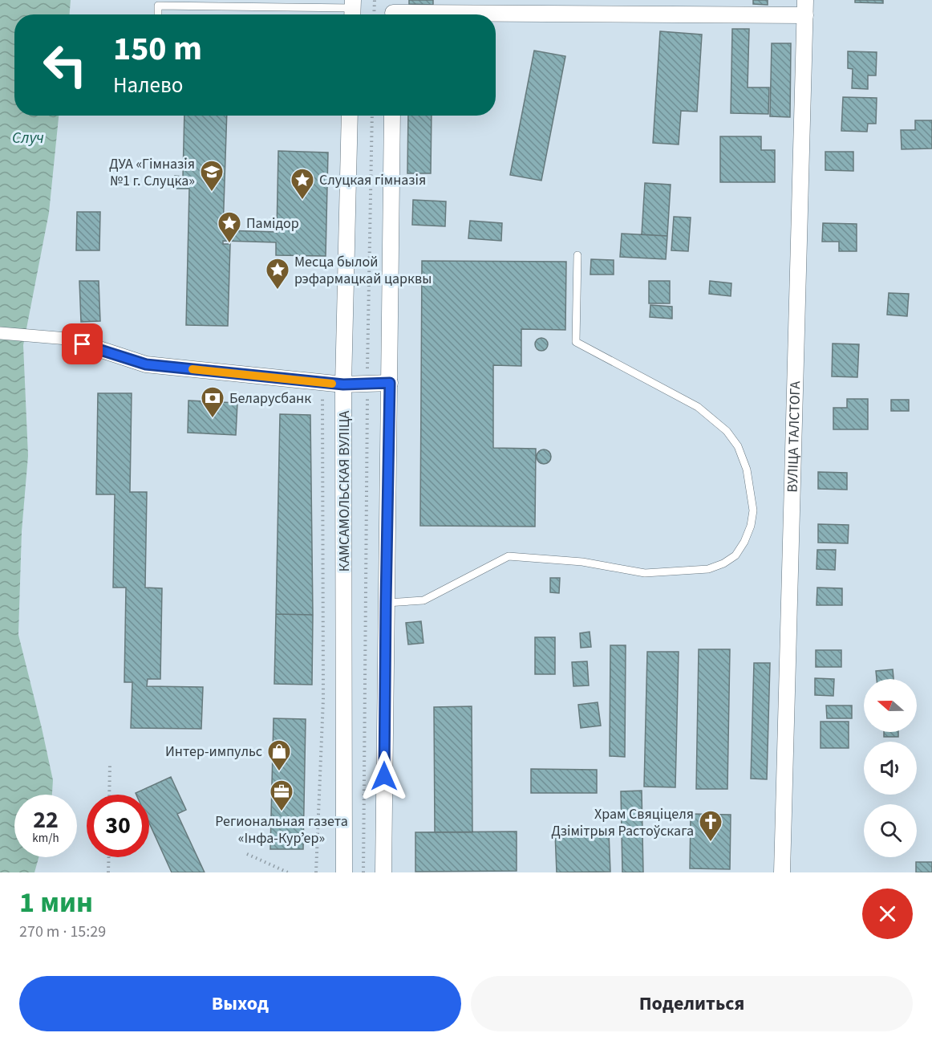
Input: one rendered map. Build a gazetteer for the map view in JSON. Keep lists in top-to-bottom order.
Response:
{
  "streets": {
    "street": ["ВУЛІЦА ТАЛСТОГА", "КАМСАМОЛЬСКАЯ ВУЛІЦА"]
  },
  "water": ["Случ"],
  "places": {
    "school or university": ["ДУА «Гімназія №1 г. Слуцка»"],
    "place": ["Слуцкая гімназія", "Памідор", "Месца былой рэфармацкай царквы"],
    "bank": ["Беларусбанк"],
    "shop": ["Интер-импульс"],
    "office": ["Региональная газета «Інфа-Курʼер»"],
    "church": ["Храм Свяціцеля Дзімітрыя Растоўскага"]
  },
  "north": "left",
  "page": {
    "turn": ["150 m", "Налево"],
    "speed": "22 km/h",
    "limit": "30",
    "heading": ["1 мин", "270 m · 15:29"],
    "buttons": ["Выход", "Поделиться"]
  }
}
